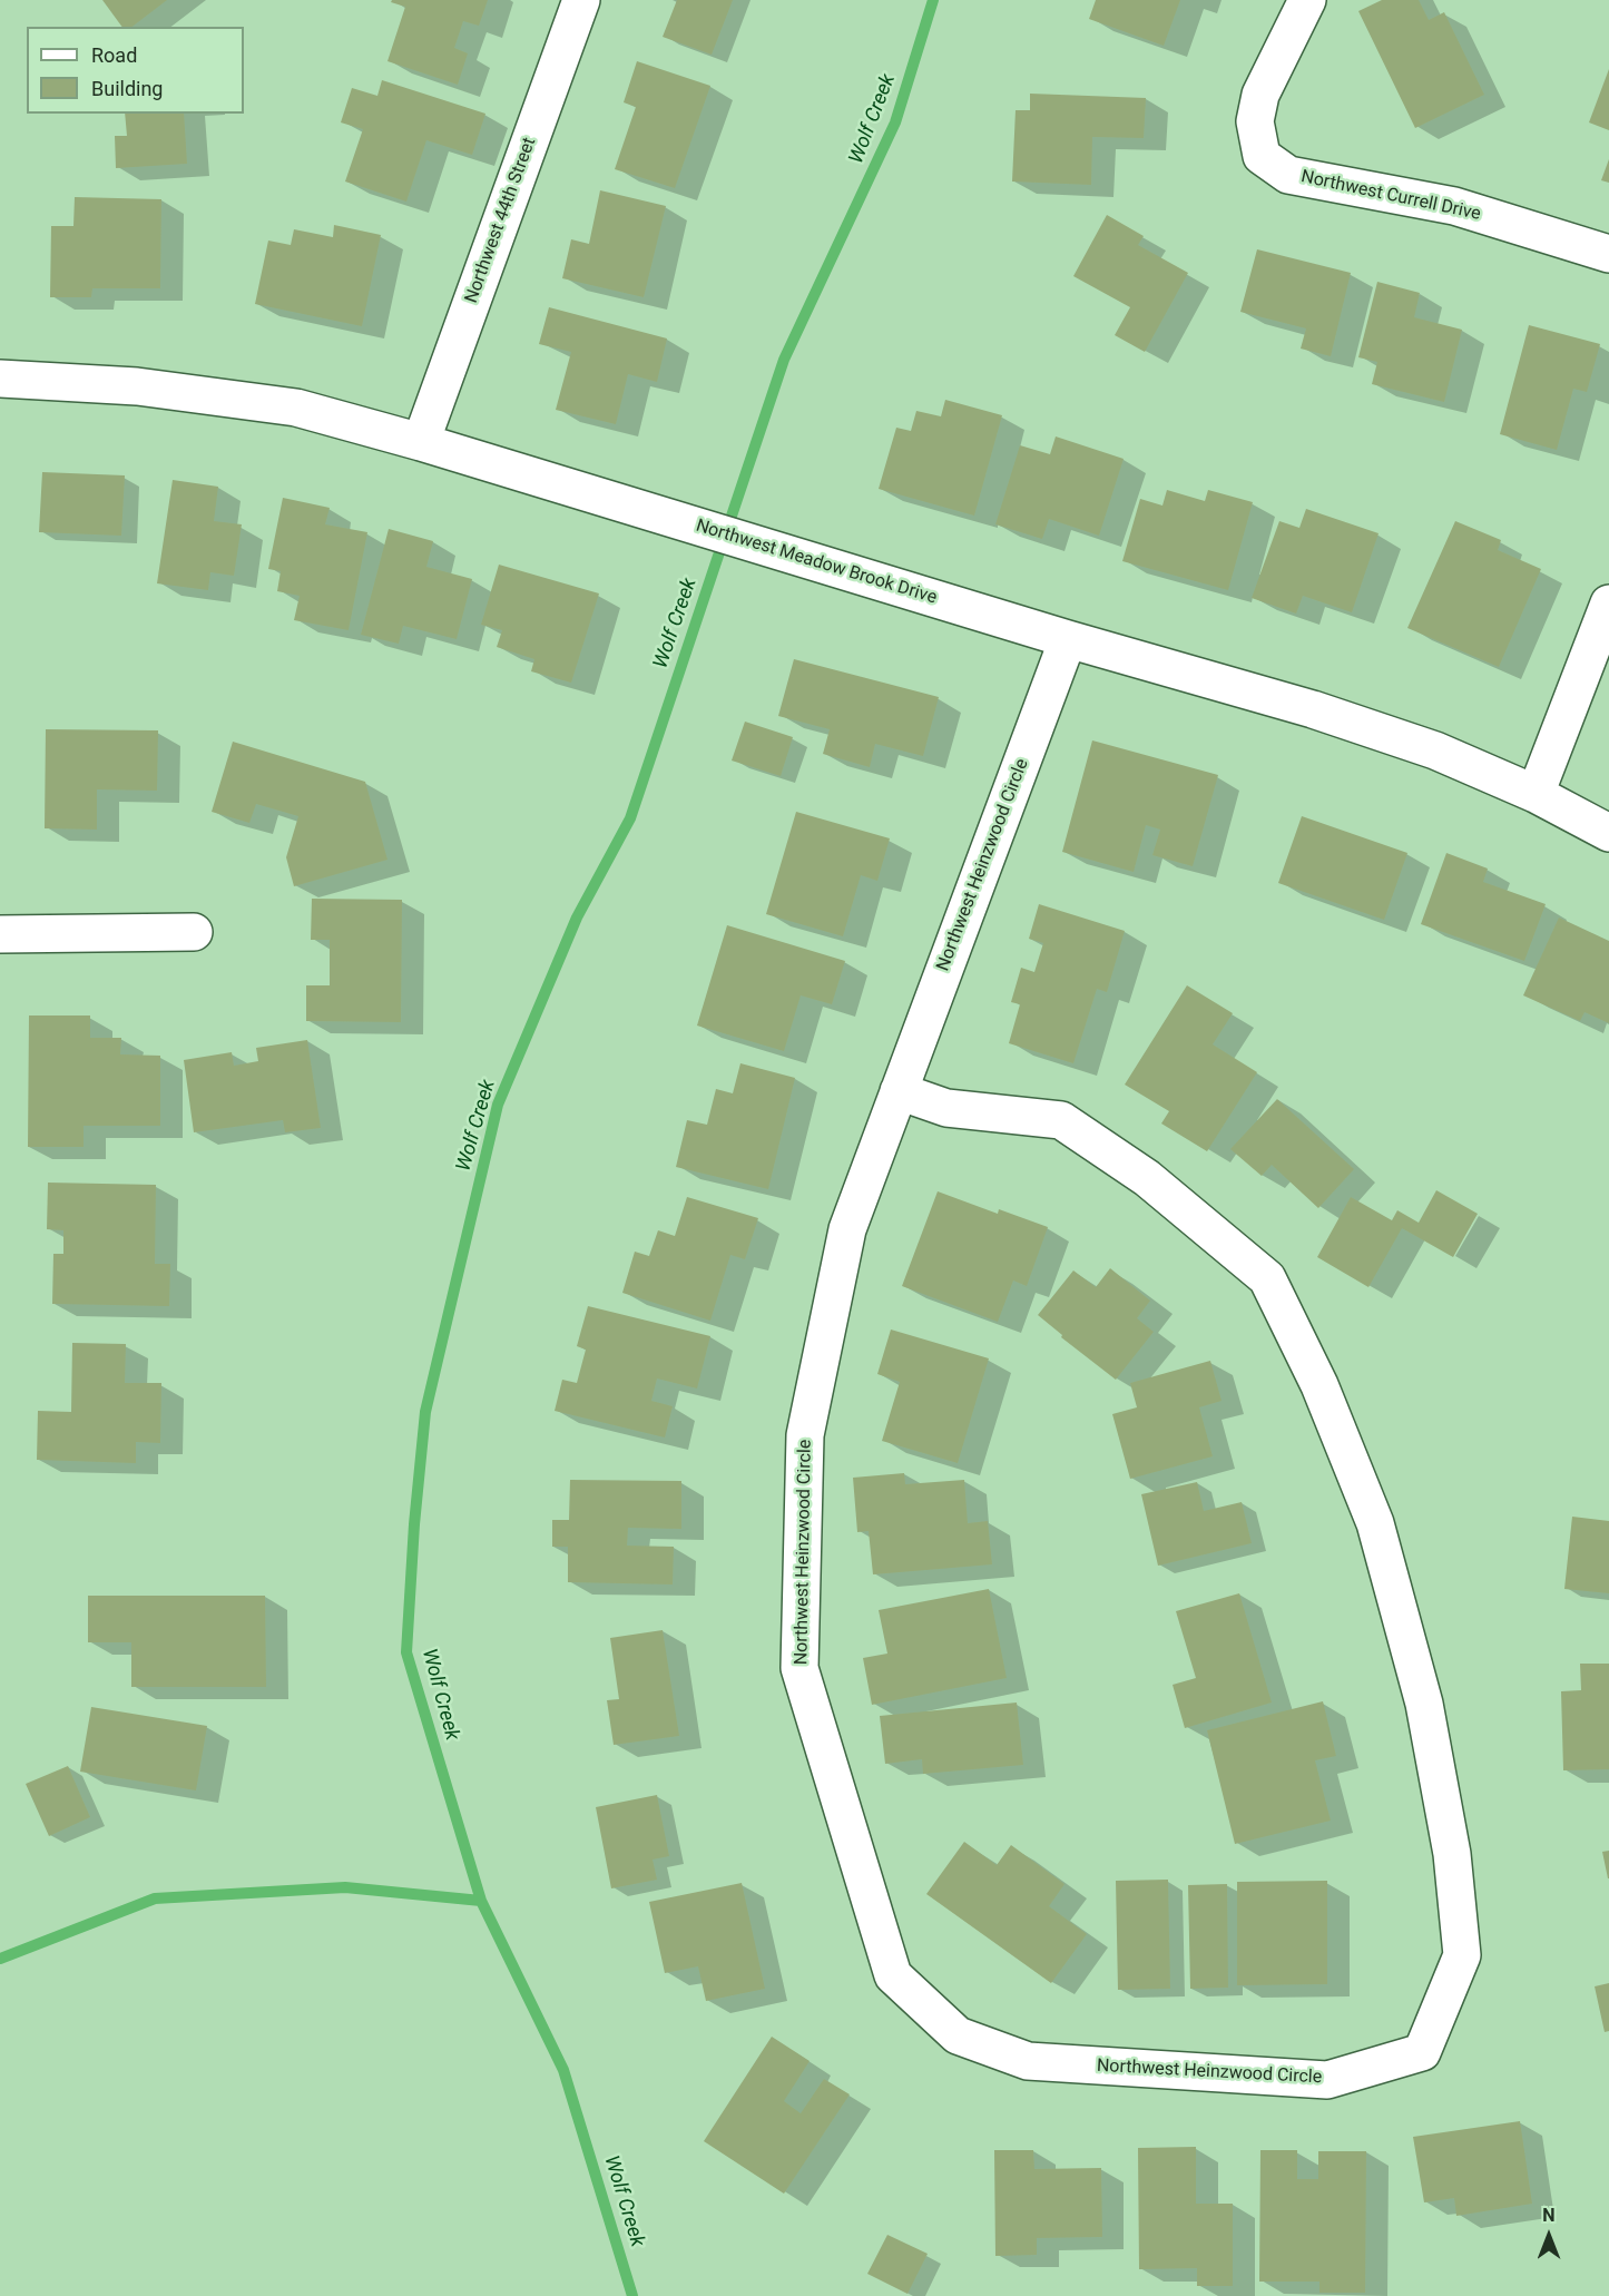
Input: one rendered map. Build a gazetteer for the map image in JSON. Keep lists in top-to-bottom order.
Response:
{
  "streets": {
    "street": [
      "Northwest Currell Drive",
      "Northwest 44th Street",
      "Northwest Meadow Brook Drive",
      "Northwest Heinzwood Circle"
    ]
  },
  "crossings": [
    ["Northwest 44th Street", "Northwest Meadow Brook Drive"],
    ["Northwest Meadow Brook Drive", "Northwest Heinzwood Circle"]
  ],
  "water": ["Wolf Creek"],
  "legend": ["Road", "Building"],
  "north": "top"
}
